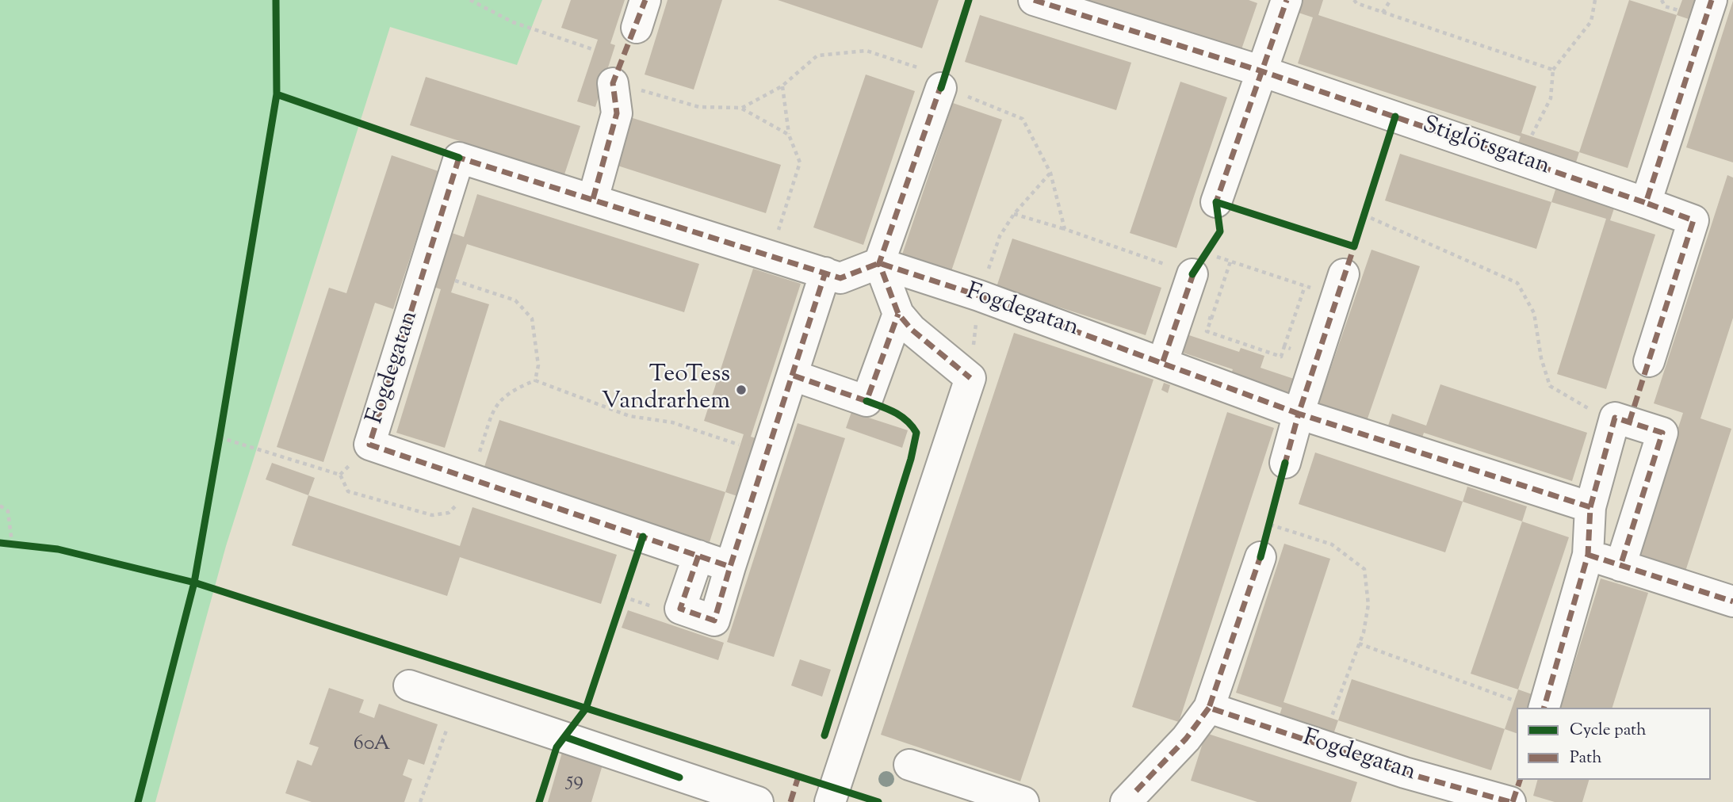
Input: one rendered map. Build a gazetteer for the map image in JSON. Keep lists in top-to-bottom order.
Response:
{
  "streets": {
    "street": ["Stiglötsgatan", "Fogdegatan"]
  },
  "places": ["TeoTess Vandrarhem"],
  "house_numbers": ["60A", "59"],
  "legend": ["Cycle path", "Path"]
}
